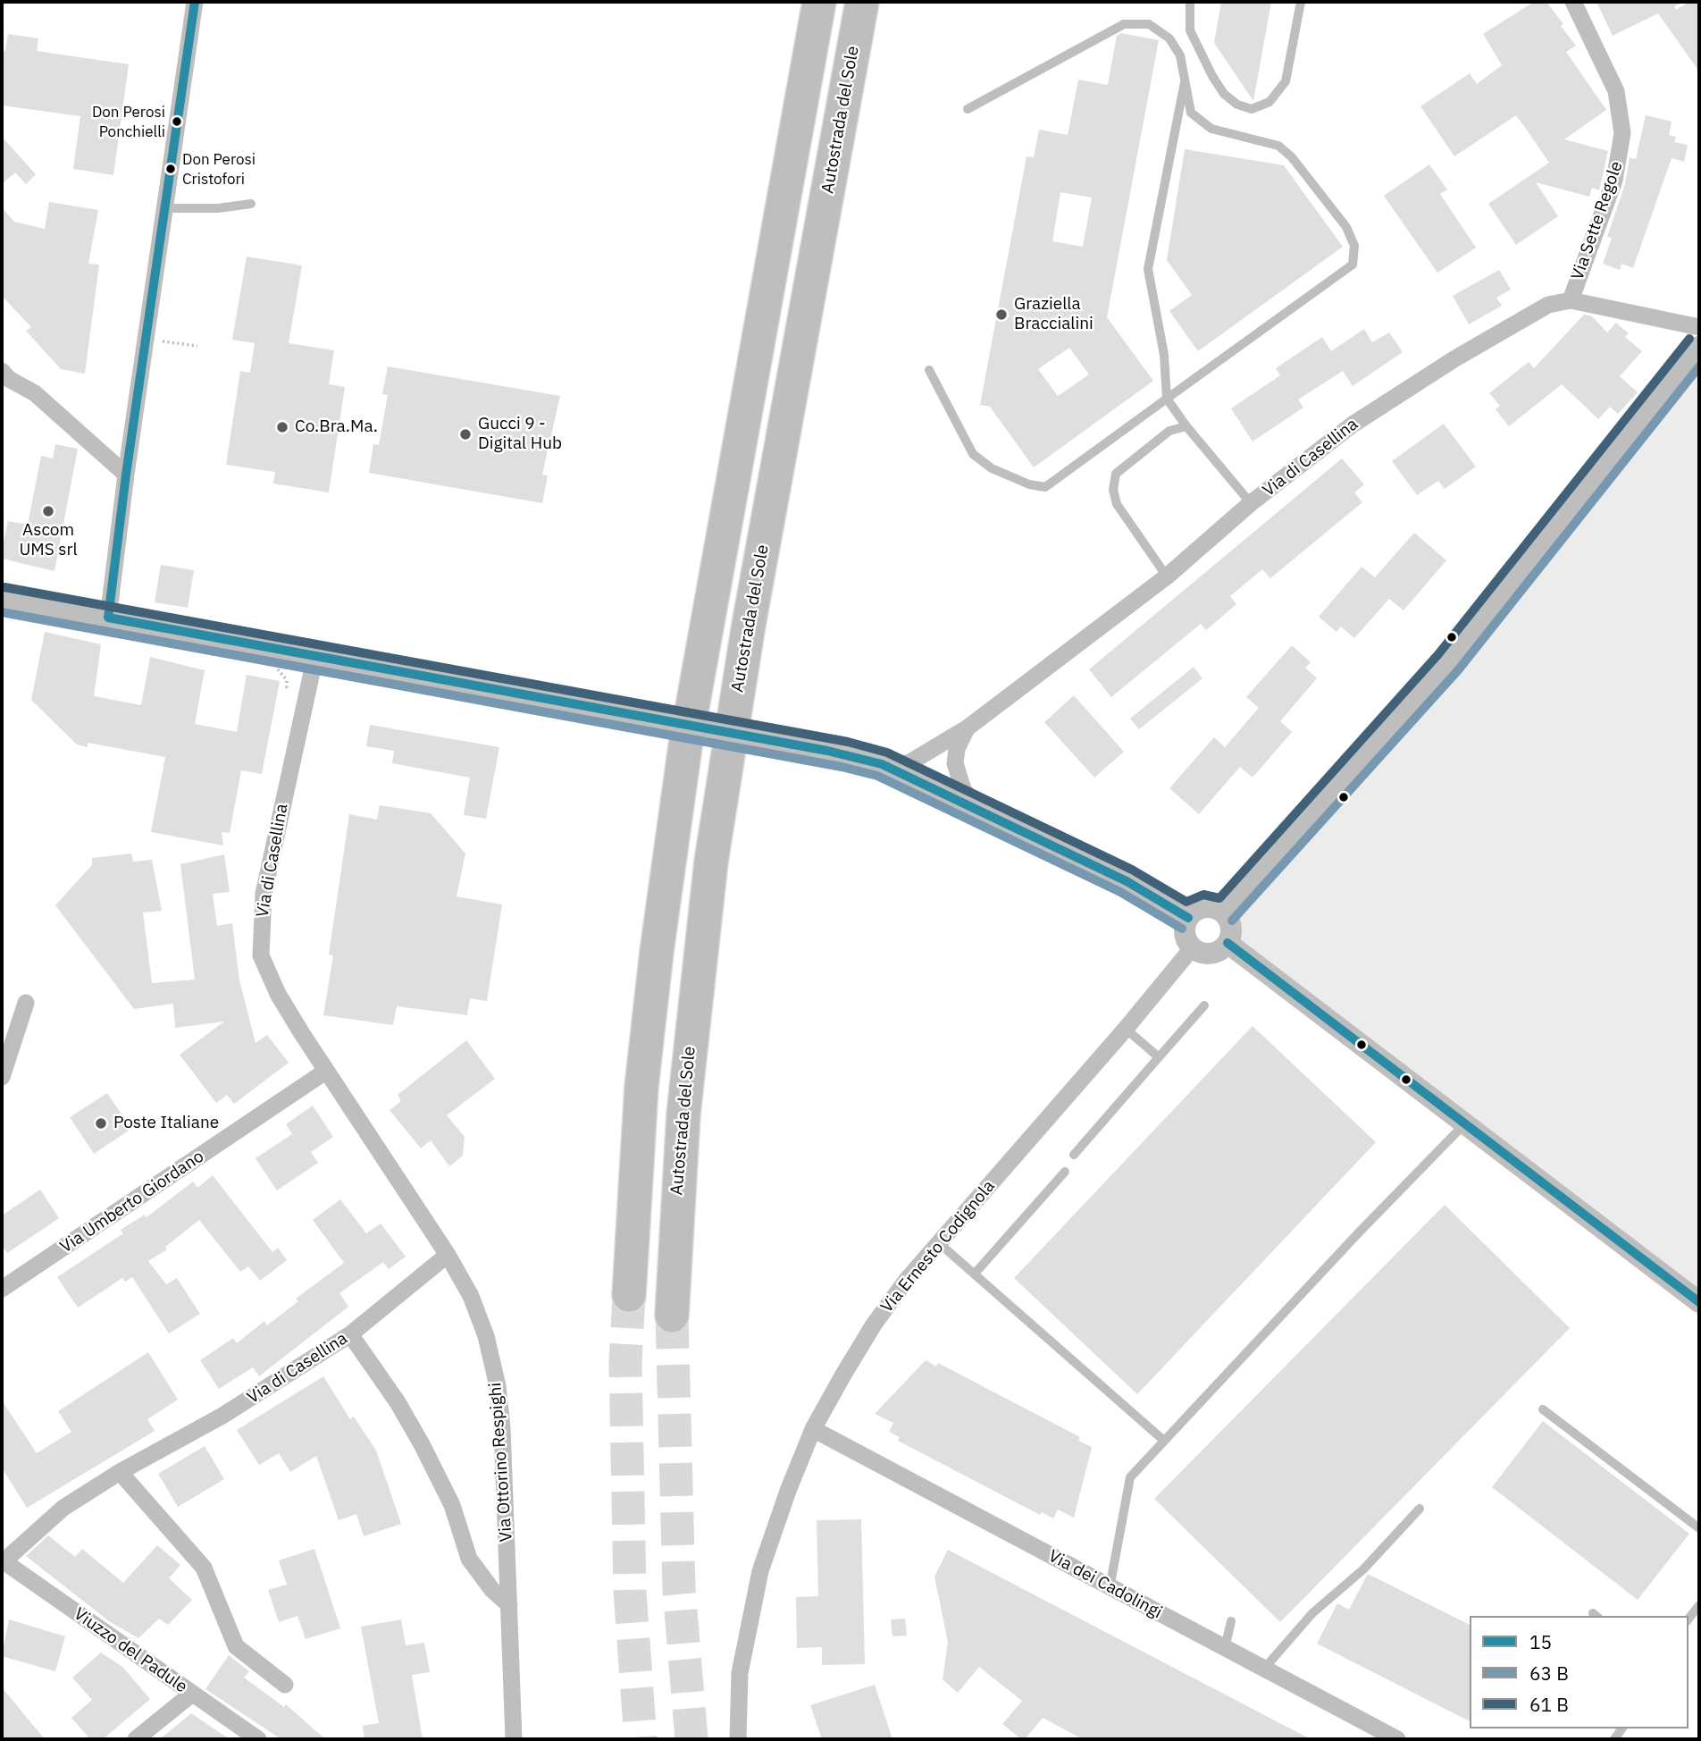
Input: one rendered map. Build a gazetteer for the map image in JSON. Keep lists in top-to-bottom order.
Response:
{
  "streets": {
    "highway": ["Autostrada del Sole"],
    "street": [
      "Via Sette Regole",
      "Via di Casellina",
      "Via Umberto Giordano",
      "Via Ernesto Codignola",
      "Via Ottorino Respighi",
      "Via dei Cadolingi",
      "Viuzzo del Padule"
    ]
  },
  "crossings": [
    ["Via Sette Regole", "Via di Casellina"],
    ["Via di Casellina", "Via Umberto Giordano"],
    ["Via di Casellina", "Via Ottorino Respighi"],
    ["Via di Casellina", "Viuzzo del Padule"],
    ["Via Ernesto Codignola", "Via dei Cadolingi"]
  ],
  "places": [
    "Don Perosi Ponchielli",
    "Don Perosi Cristofori",
    "Graziella Braccialini",
    "Co.Bra.Ma.",
    "Gucci 9 - Digital Hub",
    "Ascom UMS srl",
    "Poste Italiane"
  ],
  "lines": ["transit line 15"],
  "legend": ["15", "63 B", "61 B"]
}
